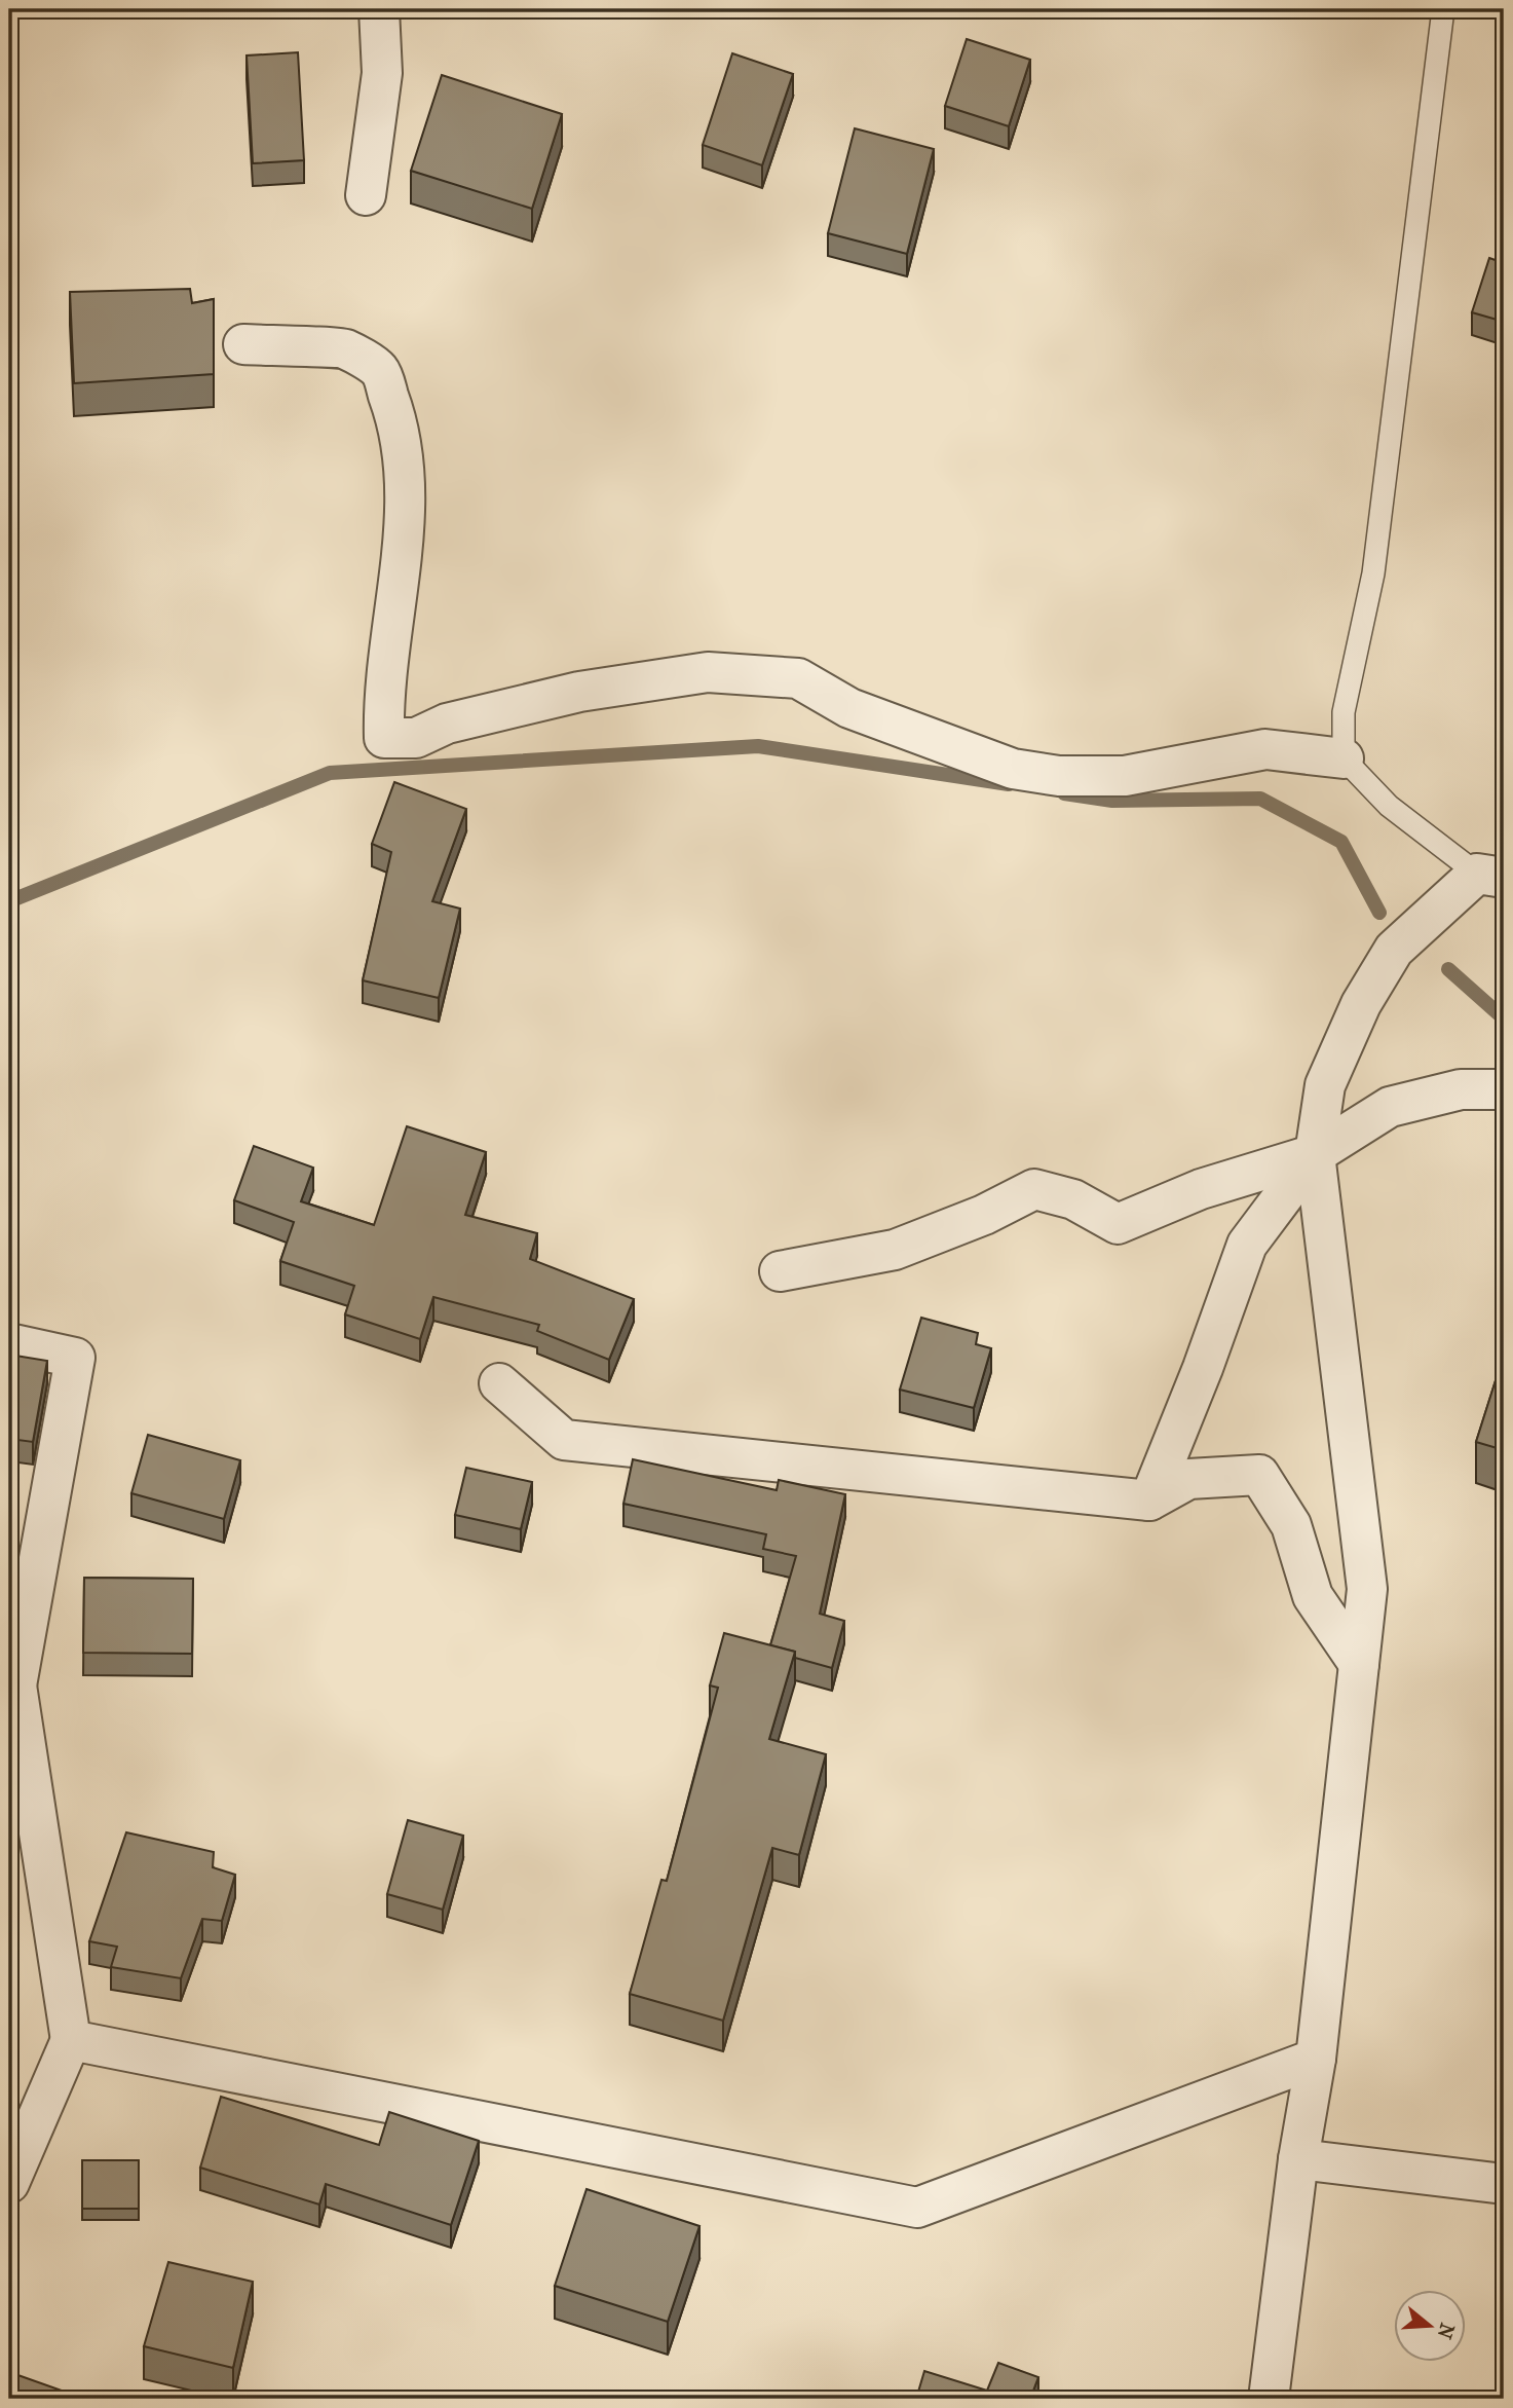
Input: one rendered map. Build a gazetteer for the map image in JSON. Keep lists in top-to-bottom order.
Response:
{
  "north": "right"
}
